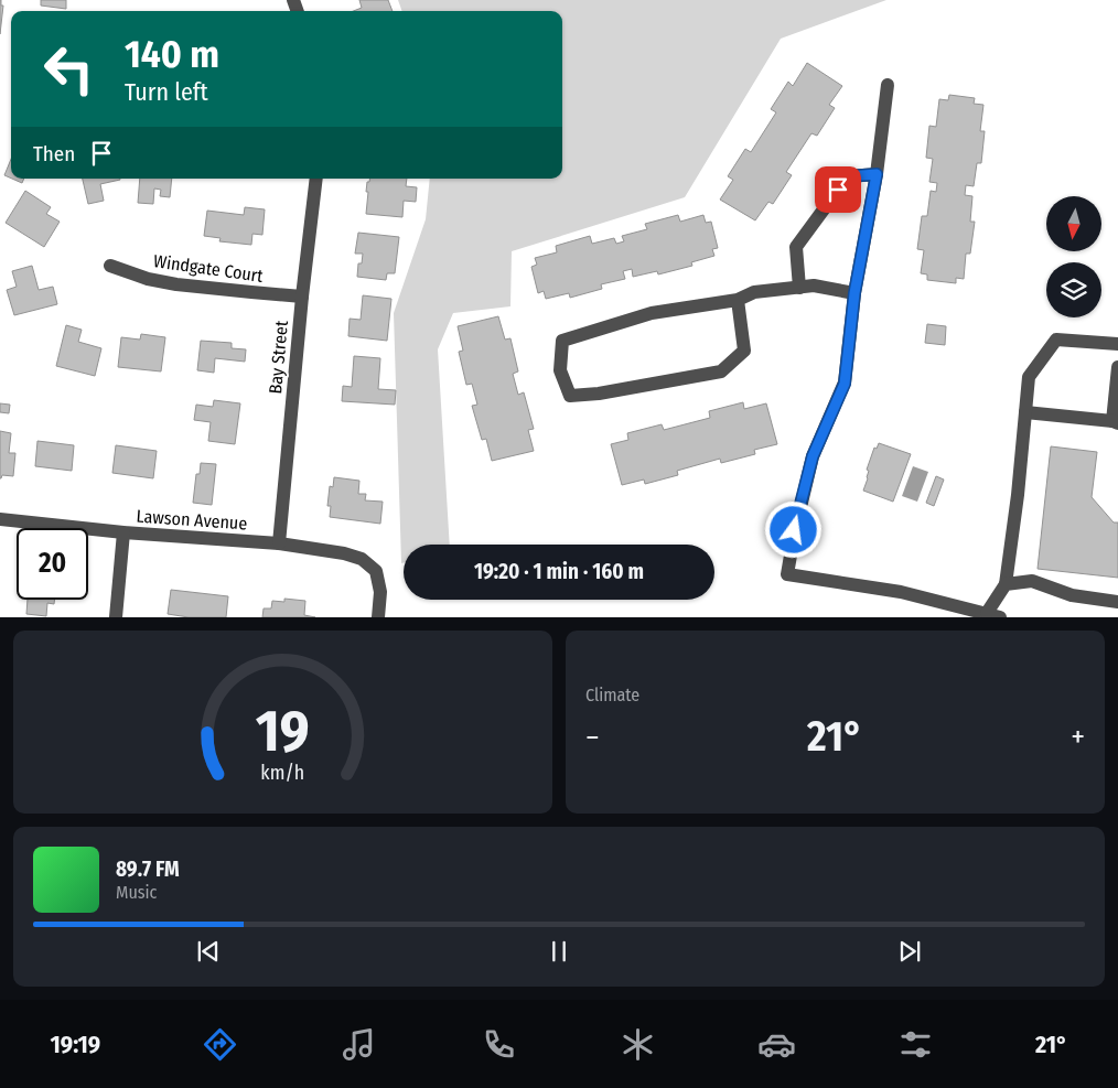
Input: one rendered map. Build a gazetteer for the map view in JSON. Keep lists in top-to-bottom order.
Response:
{
  "streets": {
    "street": ["Windgate Court", "Bay Street", "Lawson Avenue"]
  },
  "crossings": [
    ["Windgate Court", "Bay Street"],
    ["Bay Street", "Lawson Avenue"]
  ],
  "north": "bottom",
  "page": {
    "turn": ["140 m", "Turn left"],
    "then": "Then",
    "limit": "20",
    "trip": "19:20 · 1 min · 160 m",
    "tile": "Climate",
    "heat": ["−", "21°", "+"],
    "song": ["89.7 FM", "Music"],
    "tabs": ["19:19", "21°"],
    "gauge": ["19", "km/h"]
  }
}
